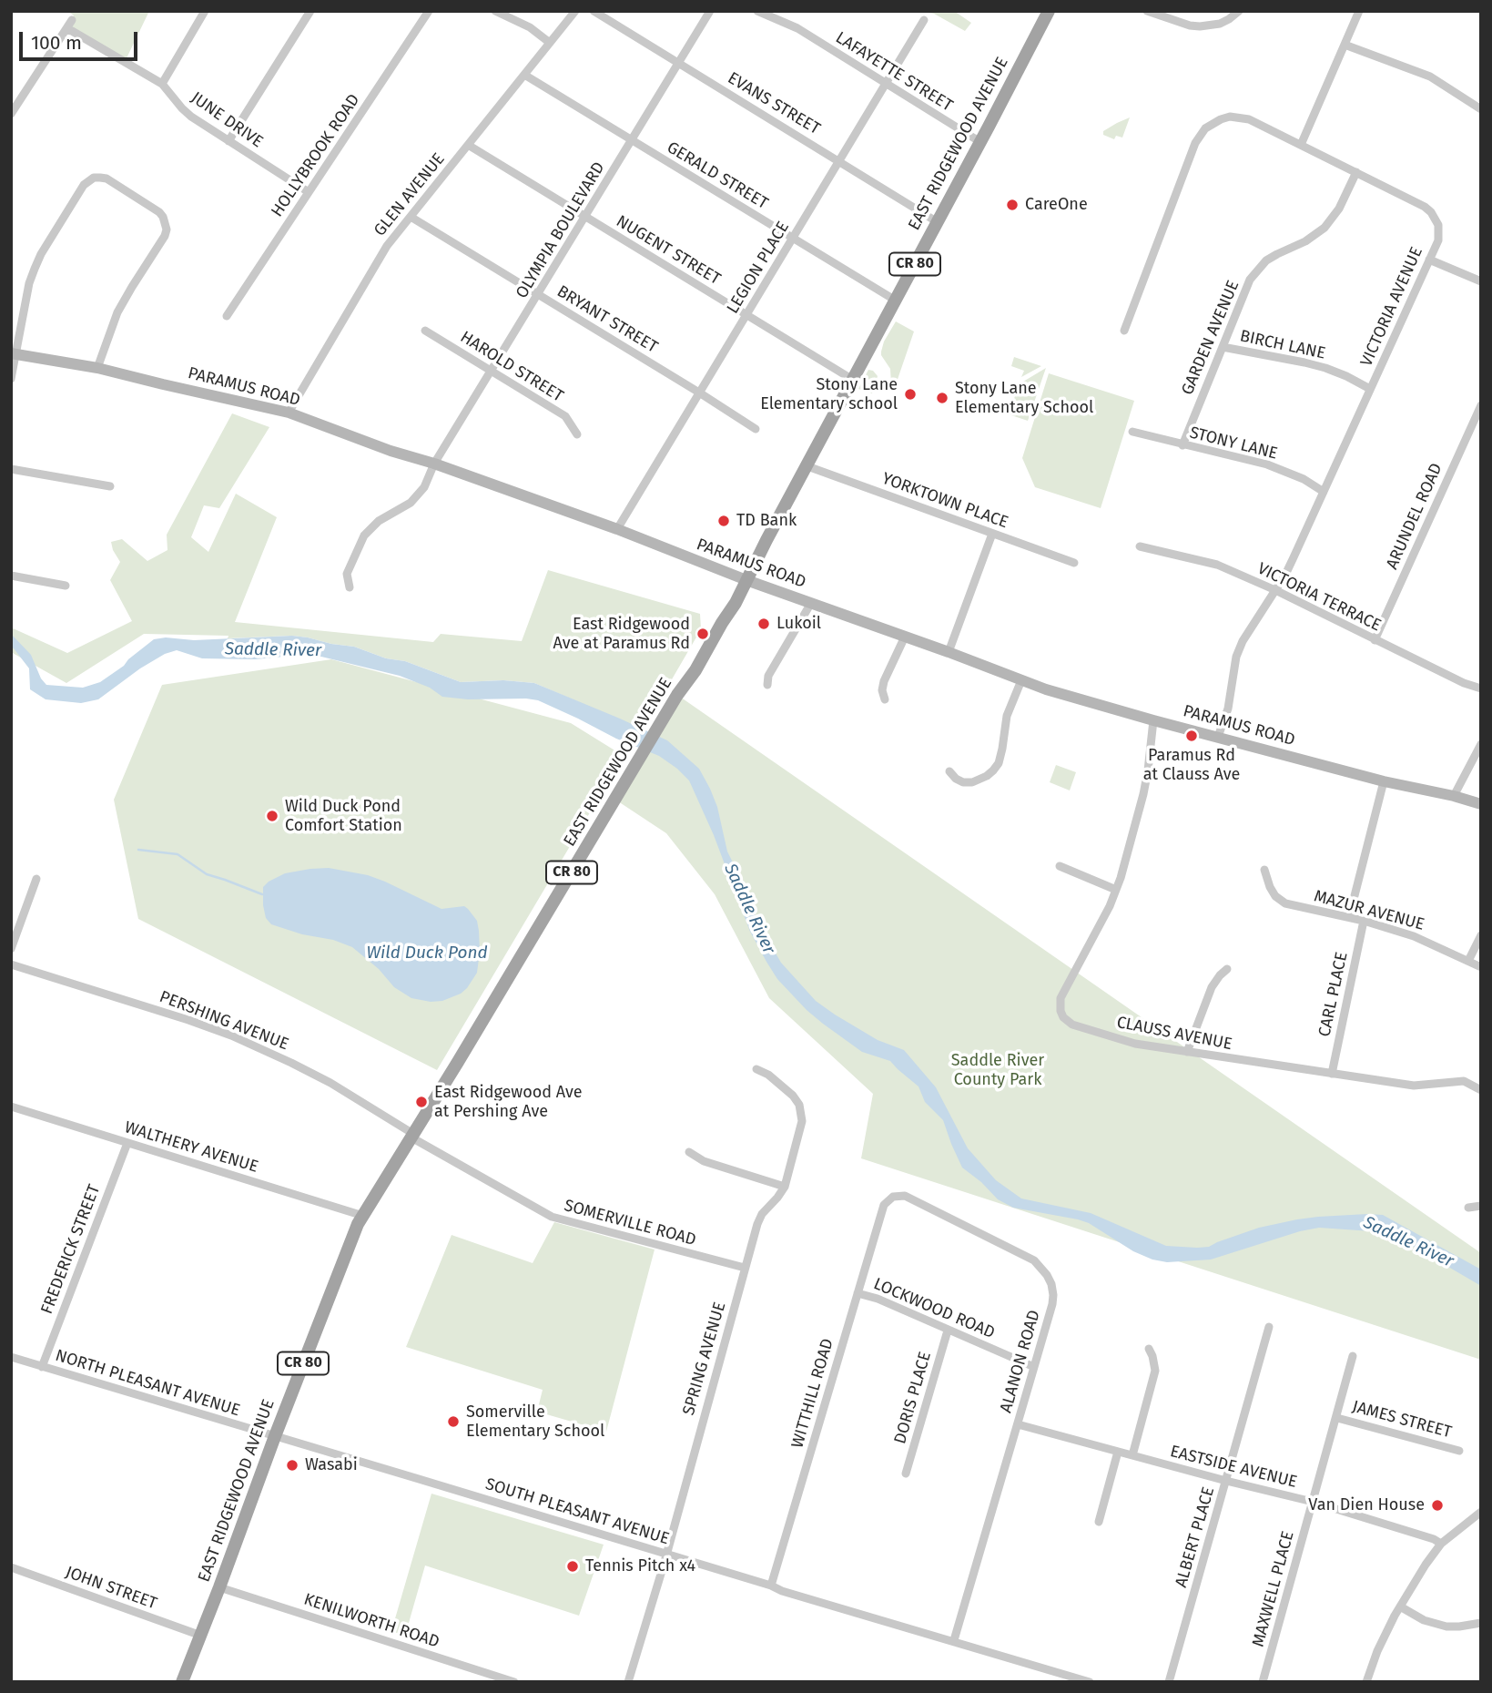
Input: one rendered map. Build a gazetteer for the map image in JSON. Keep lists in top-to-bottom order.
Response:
{
  "streets": {
    "main road": ["EAST RIDGEWOOD AVENUE", "CR 80", "PARAMUS ROAD"],
    "street": [
      "LAFAYETTE STREET",
      "EVANS STREET",
      "JUNE DRIVE",
      "HOLLYBROOK ROAD",
      "GERALD STREET",
      "GLEN AVENUE",
      "OLYMPIA BOULEVARD",
      "NUGENT STREET",
      "LEGION PLACE",
      "VICTORIA AVENUE",
      "BRYANT STREET",
      "GARDEN AVENUE",
      "BIRCH LANE",
      "HAROLD STREET",
      "STONY LANE",
      "YORKTOWN PLACE",
      "ARUNDEL ROAD",
      "VICTORIA TERRACE",
      "MAZUR AVENUE",
      "CARL PLACE",
      "PERSHING AVENUE",
      "CLAUSS AVENUE",
      "WALTHERY AVENUE",
      "SOMERVILLE ROAD",
      "FREDERICK STREET",
      "LOCKWOOD ROAD",
      "SPRING AVENUE",
      "ALANON ROAD",
      "NORTH PLEASANT AVENUE",
      "WITTHILL ROAD",
      "DORIS PLACE",
      "JAMES STREET",
      "EASTSIDE AVENUE",
      "SOUTH PLEASANT AVENUE",
      "ALBERT PLACE",
      "JOHN STREET",
      "MAXWELL PLACE",
      "KENILWORTH ROAD"
    ]
  },
  "crossings": [
    ["LAFAYETTE STREET", "EAST RIDGEWOOD AVENUE"],
    ["LAFAYETTE STREET", "LEGION PLACE"],
    ["EVANS STREET", "EAST RIDGEWOOD AVENUE"],
    ["EVANS STREET", "OLYMPIA BOULEVARD"],
    ["EVANS STREET", "LEGION PLACE"],
    ["JUNE DRIVE", "HOLLYBROOK ROAD"],
    ["EAST RIDGEWOOD AVENUE", "GERALD STREET"],
    ["EAST RIDGEWOOD AVENUE", "NUGENT STREET"],
    ["EAST RIDGEWOOD AVENUE", "PARAMUS ROAD"],
    ["EAST RIDGEWOOD AVENUE", "YORKTOWN PLACE"],
    ["EAST RIDGEWOOD AVENUE", "PERSHING AVENUE"],
    ["EAST RIDGEWOOD AVENUE", "WALTHERY AVENUE"],
    ["EAST RIDGEWOOD AVENUE", "SOMERVILLE ROAD"],
    ["EAST RIDGEWOOD AVENUE", "NORTH PLEASANT AVENUE"],
    ["EAST RIDGEWOOD AVENUE", "SOUTH PLEASANT AVENUE"],
    ["EAST RIDGEWOOD AVENUE", "JOHN STREET"],
    ["EAST RIDGEWOOD AVENUE", "KENILWORTH ROAD"],
    ["GERALD STREET", "GLEN AVENUE"],
    ["GERALD STREET", "OLYMPIA BOULEVARD"],
    ["GERALD STREET", "LEGION PLACE"],
    ["GLEN AVENUE", "NUGENT STREET"],
    ["GLEN AVENUE", "BRYANT STREET"],
    ["GLEN AVENUE", "PARAMUS ROAD"],
    ["OLYMPIA BOULEVARD", "NUGENT STREET"],
    ["OLYMPIA BOULEVARD", "BRYANT STREET"],
    ["OLYMPIA BOULEVARD", "HAROLD STREET"],
    ["OLYMPIA BOULEVARD", "PARAMUS ROAD"],
    ["NUGENT STREET", "LEGION PLACE"],
    ["LEGION PLACE", "BRYANT STREET"],
    ["LEGION PLACE", "PARAMUS ROAD"],
    ["VICTORIA AVENUE", "GARDEN AVENUE"],
    ["VICTORIA AVENUE", "BIRCH LANE"],
    ["VICTORIA AVENUE", "PARAMUS ROAD"],
    ["VICTORIA AVENUE", "STONY LANE"],
    ["VICTORIA AVENUE", "VICTORIA TERRACE"],
    ["GARDEN AVENUE", "BIRCH LANE"],
    ["GARDEN AVENUE", "STONY LANE"],
    ["PARAMUS ROAD", "CLAUSS AVENUE"],
    ["ARUNDEL ROAD", "VICTORIA TERRACE"],
    ["MAZUR AVENUE", "CARL PLACE"],
    ["CARL PLACE", "CLAUSS AVENUE"],
    ["PERSHING AVENUE", "SOMERVILLE ROAD"],
    ["WALTHERY AVENUE", "FREDERICK STREET"],
    ["SOMERVILLE ROAD", "SPRING AVENUE"],
    ["FREDERICK STREET", "NORTH PLEASANT AVENUE"],
    ["LOCKWOOD ROAD", "ALANON ROAD"],
    ["LOCKWOOD ROAD", "WITTHILL ROAD"],
    ["LOCKWOOD ROAD", "DORIS PLACE"],
    ["SPRING AVENUE", "SOUTH PLEASANT AVENUE"],
    ["ALANON ROAD", "WITTHILL ROAD"],
    ["ALANON ROAD", "EASTSIDE AVENUE"],
    ["ALANON ROAD", "SOUTH PLEASANT AVENUE"],
    ["NORTH PLEASANT AVENUE", "SOUTH PLEASANT AVENUE"],
    ["WITTHILL ROAD", "SOUTH PLEASANT AVENUE"],
    ["JAMES STREET", "MAXWELL PLACE"],
    ["EASTSIDE AVENUE", "ALBERT PLACE"],
    ["EASTSIDE AVENUE", "MAXWELL PLACE"]
  ],
  "water": ["Saddle River", "Wild Duck Pond"],
  "parks": ["Saddle River County Park"],
  "places": [
    "CareOne",
    "Stony Lane Elementary school",
    "Stony Lane Elementary School",
    "TD Bank",
    "Lukoil",
    "East Ridgewood Ave at Paramus Rd",
    "Paramus Rd at Clauss Ave",
    "Wild Duck Pond Comfort Station",
    "East Ridgewood Ave at Pershing Ave",
    "Somerville Elementary School",
    "Wasabi",
    "Van Dien House",
    "Tennis Pitch x4"
  ],
  "scale_bar": "100 m"
}
